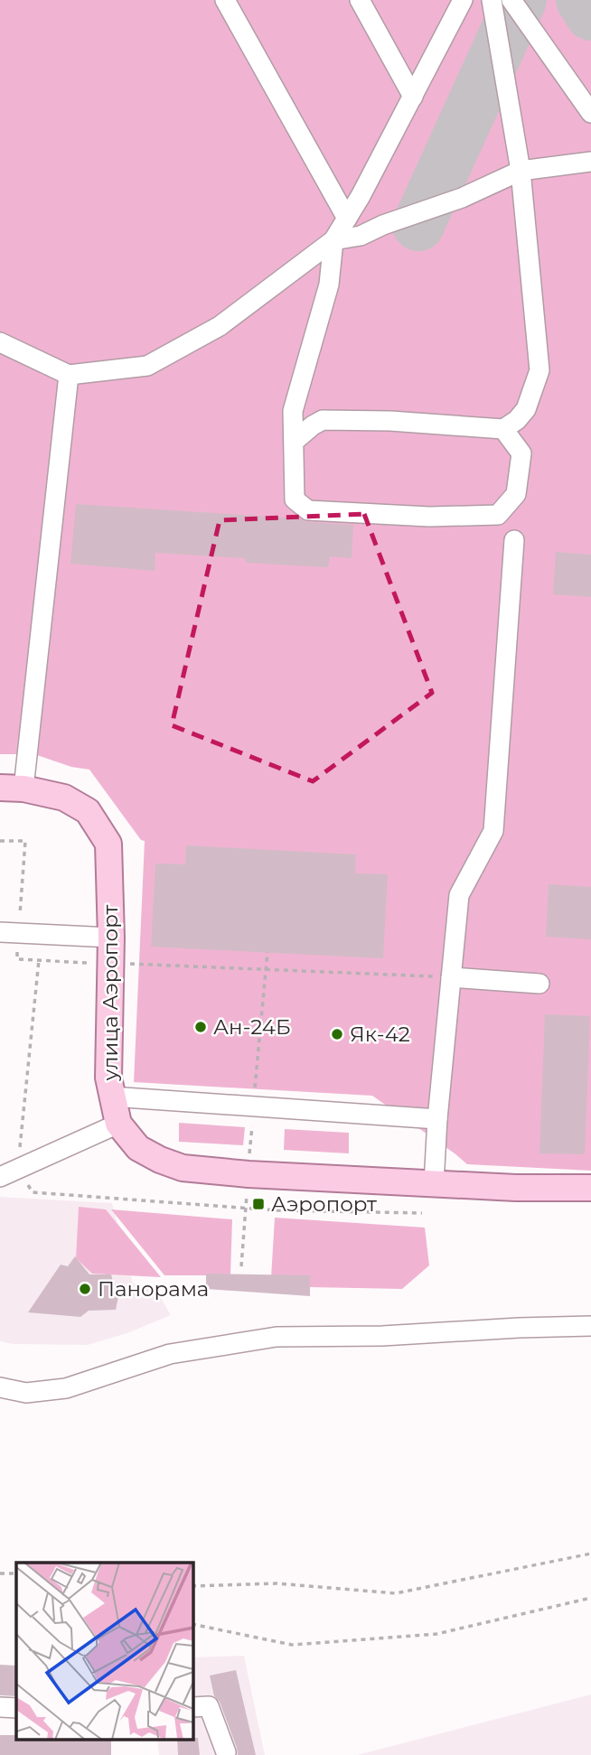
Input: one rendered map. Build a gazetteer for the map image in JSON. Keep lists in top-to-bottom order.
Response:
{
  "streets": {
    "main road": ["улица Аэропорт"]
  },
  "places": {
    "other": ["Ан-24Б", "Як-42", "Панорама"],
    "transit": ["Аэропорт"]
  }
}
